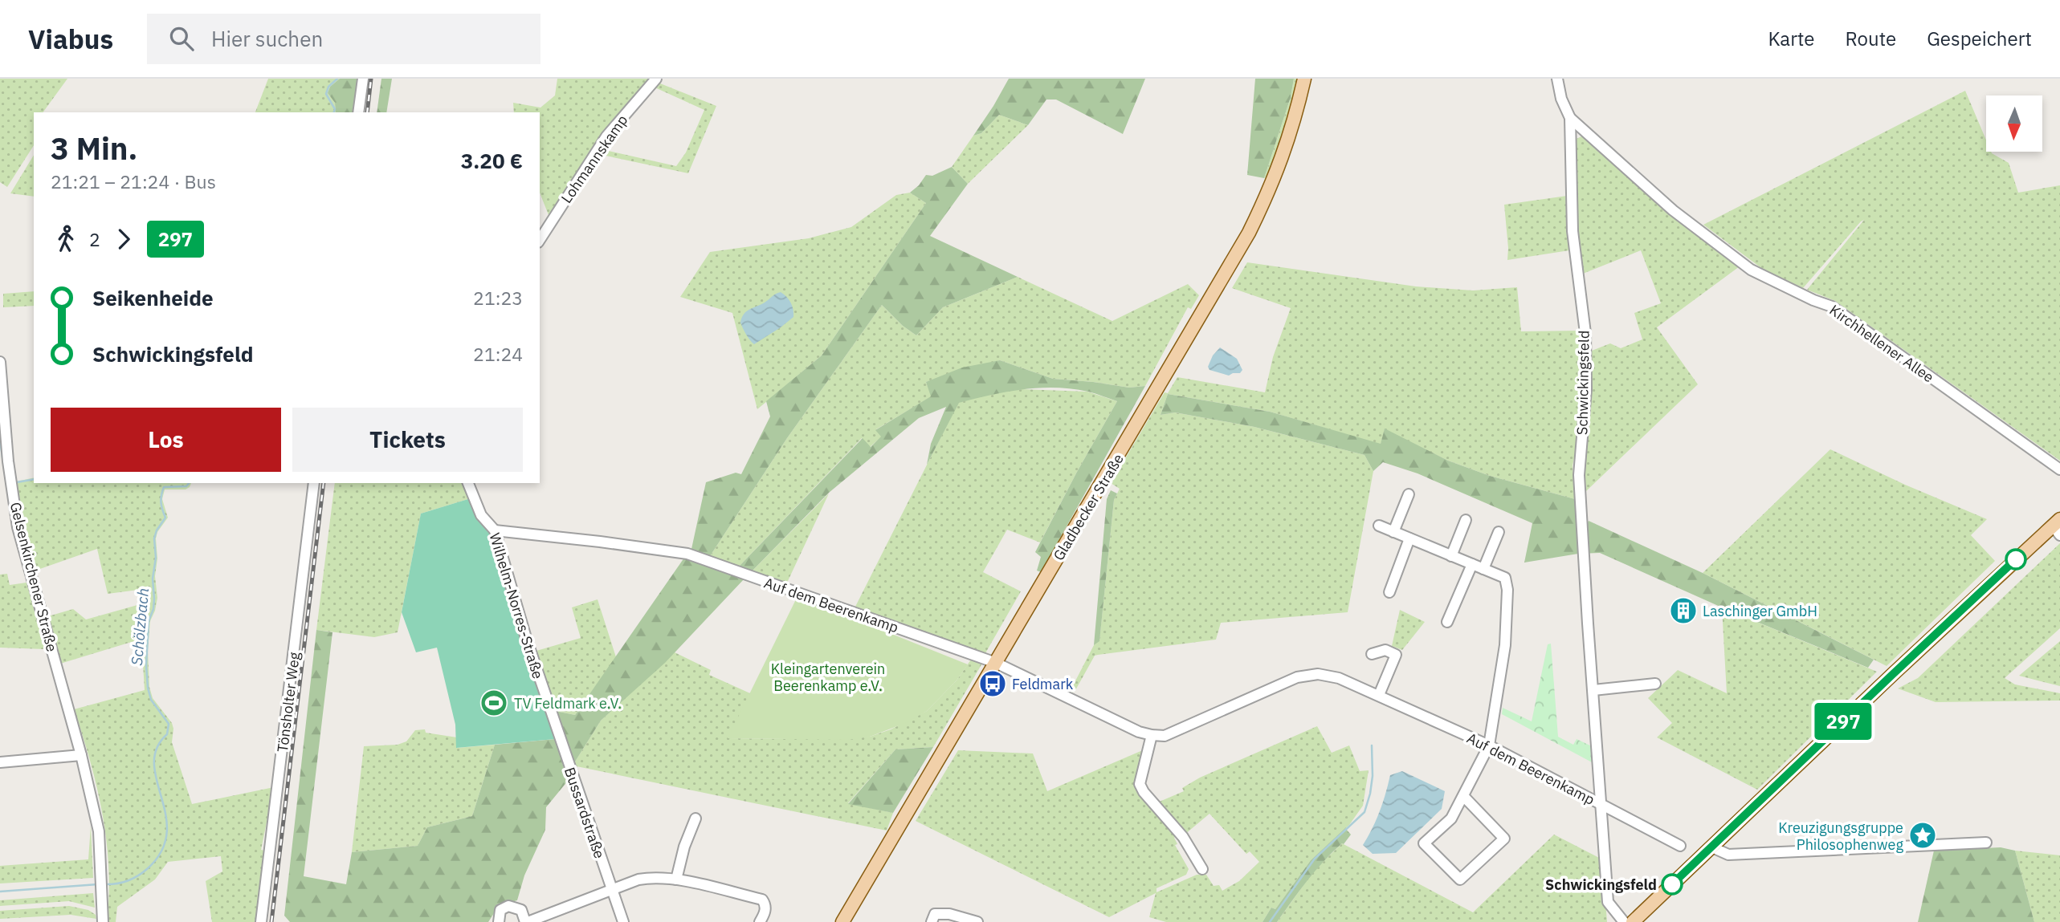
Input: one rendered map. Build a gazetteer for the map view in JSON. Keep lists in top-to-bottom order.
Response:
{
  "streets": {
    "main road": ["Gladbecker Straße"],
    "street": [
      "Lohmannskamp",
      "Kirchhellener Allee",
      "Schwickingsfeld",
      "Gelsenkirchener Straße",
      "Auf dem Beerenkamp",
      "Wilhelm-Norres-Straße",
      "Tönsholter Weg",
      "Bussardstraße"
    ]
  },
  "crossings": [
    ["Kirchhellener Allee", "Schwickingsfeld"],
    ["Schwickingsfeld", "Auf dem Beerenkamp"],
    ["Gladbecker Straße", "Auf dem Beerenkamp"],
    ["Auf dem Beerenkamp", "Wilhelm-Norres-Straße"],
    ["Wilhelm-Norres-Straße", "Bussardstraße"]
  ],
  "water": ["Schölzbach"],
  "parks": ["Kleingartenverein Beerenkamp e.V."],
  "places": {
    "building": ["Laschinger GmbH"],
    "bus stop": ["Feldmark"],
    "sports": ["TV Feldmark e.V."],
    "place": ["Kreuzigungsgruppe Philosophenweg"],
    "other": ["Schwickingsfeld"]
  },
  "lines": ["bus line 297"],
  "north": "bottom",
  "page": {
    "header": "Viabus",
    "search": "Hier suchen",
    "nav": ["Karte", "Route", "Gespeichert"],
    "on_map": "297",
    "heading": ["3 Min.", "21:21 – 21:24 · Bus", "3.20 €"],
    "legs": ["2", "297"],
    "list": [
      {
        "name": "Seikenheide",
        "value": "21:23"
      },
      {
        "name": "Schwickingsfeld",
        "value": "21:24"
      }
    ],
    "buttons": ["Los", "Tickets"]
  }
}
